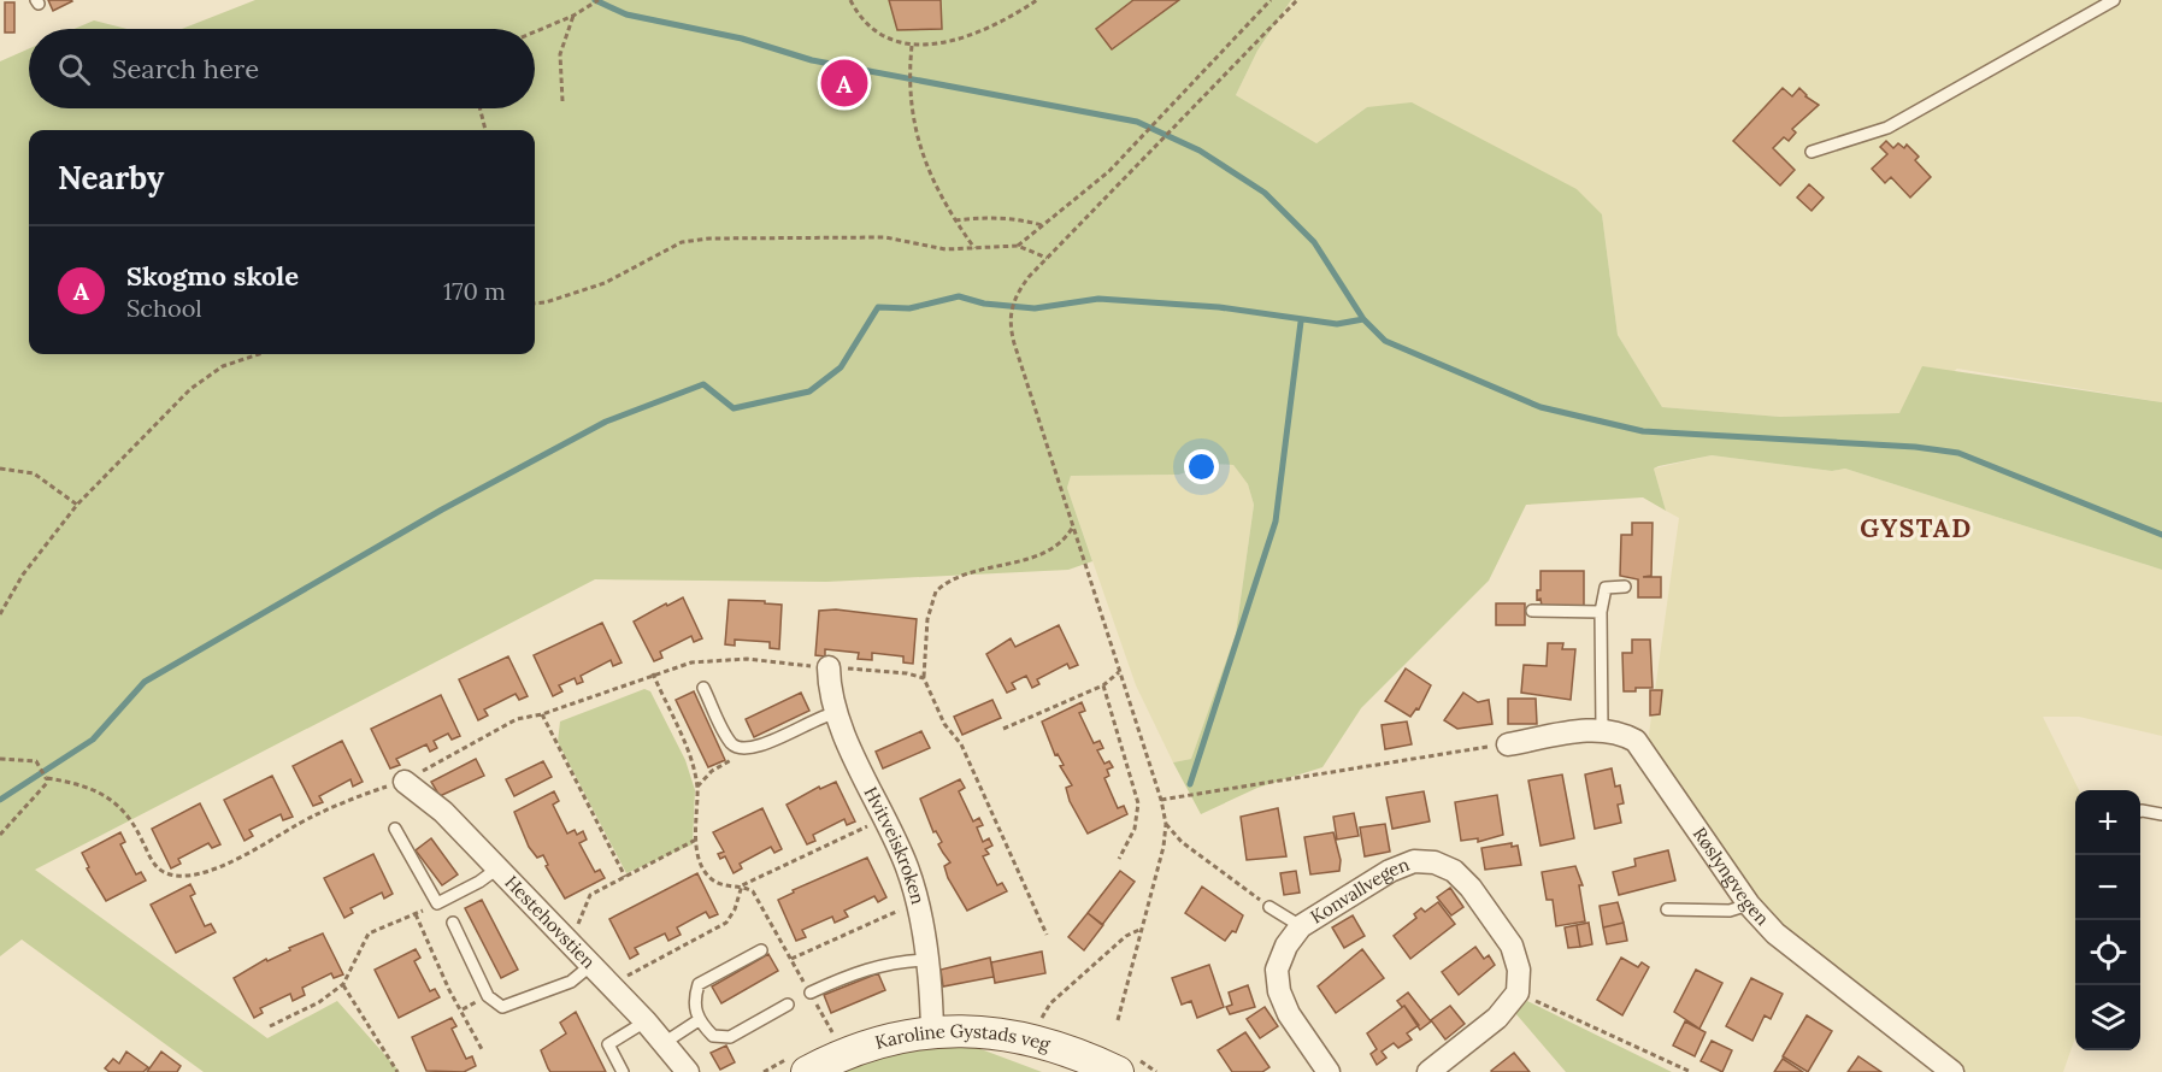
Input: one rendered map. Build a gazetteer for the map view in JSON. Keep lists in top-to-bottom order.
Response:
{
  "streets": {
    "street": [
      "Hvitveiskroken",
      "Røslyngvegen",
      "Konvallvegen",
      "Hestehovstien",
      "Karoline Gystads veg"
    ]
  },
  "crossings": [
    ["Hvitveiskroken", "Karoline Gystads veg"]
  ],
  "districts": ["GYSTAD"],
  "page": {
    "search": "Search here",
    "pins": "A",
    "heading": "Nearby",
    "list": [
      {
        "mark": "A",
        "name": "Skogmo skole",
        "note": "School",
        "value": "170 m"
      }
    ],
    "map_buttons": ["+", "−"]
  }
}
